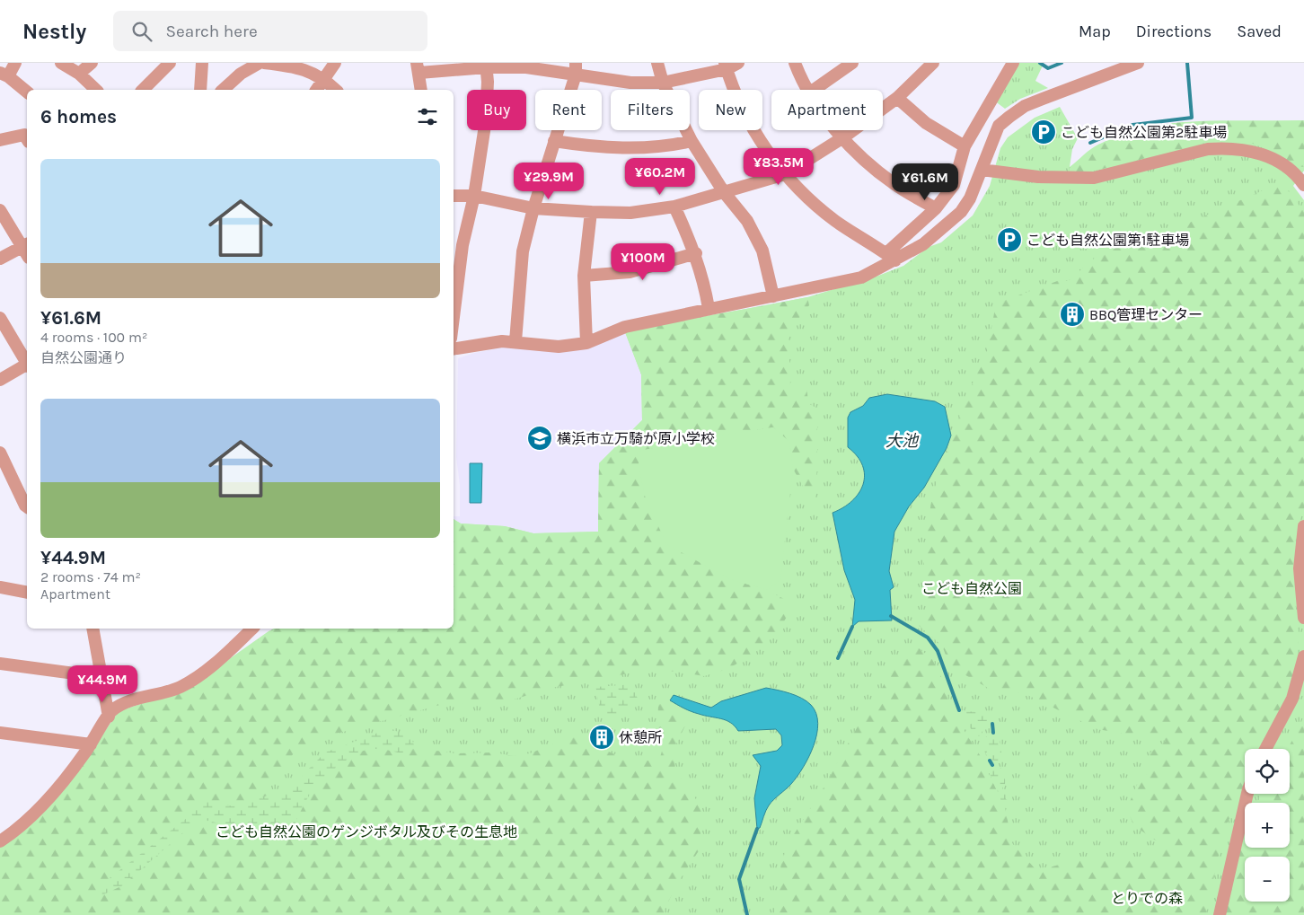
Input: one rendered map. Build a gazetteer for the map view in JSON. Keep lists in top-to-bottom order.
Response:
{
  "water": ["大池"],
  "parks": ["こども自然公園", "こども自然公園のゲンジボタル及びその生息地", "とりでの森"],
  "places": {
    "parking": ["こども自然公園第2駐車場", "こども自然公園第1駐車場"],
    "building": ["BBQ管理センター", "休憩所"],
    "school or university": ["横浜市立万騎が原小学校"]
  },
  "page": {
    "header": "Nestly",
    "search": "Search here",
    "nav": ["Map", "Directions", "Saved"],
    "chip": [
      "Buy",
      "Rent",
      "Filters",
      "New",
      "Apartment"
    ],
    "heading": "6 homes",
    "list": [
      {
        "name": "¥61.6M",
        "note": "4 rooms · 100 m² · 自然公園通り"
      },
      {
        "name": "¥44.9M",
        "note": "2 rooms · 74 m² · Apartment"
      }
    ],
    "price": [
      "¥83.5M",
      "¥60.2M",
      "¥29.9M",
      "¥61.6M",
      "¥100M",
      "¥44.9M"
    ],
    "map_buttons": ["+", "−"]
  }
}
